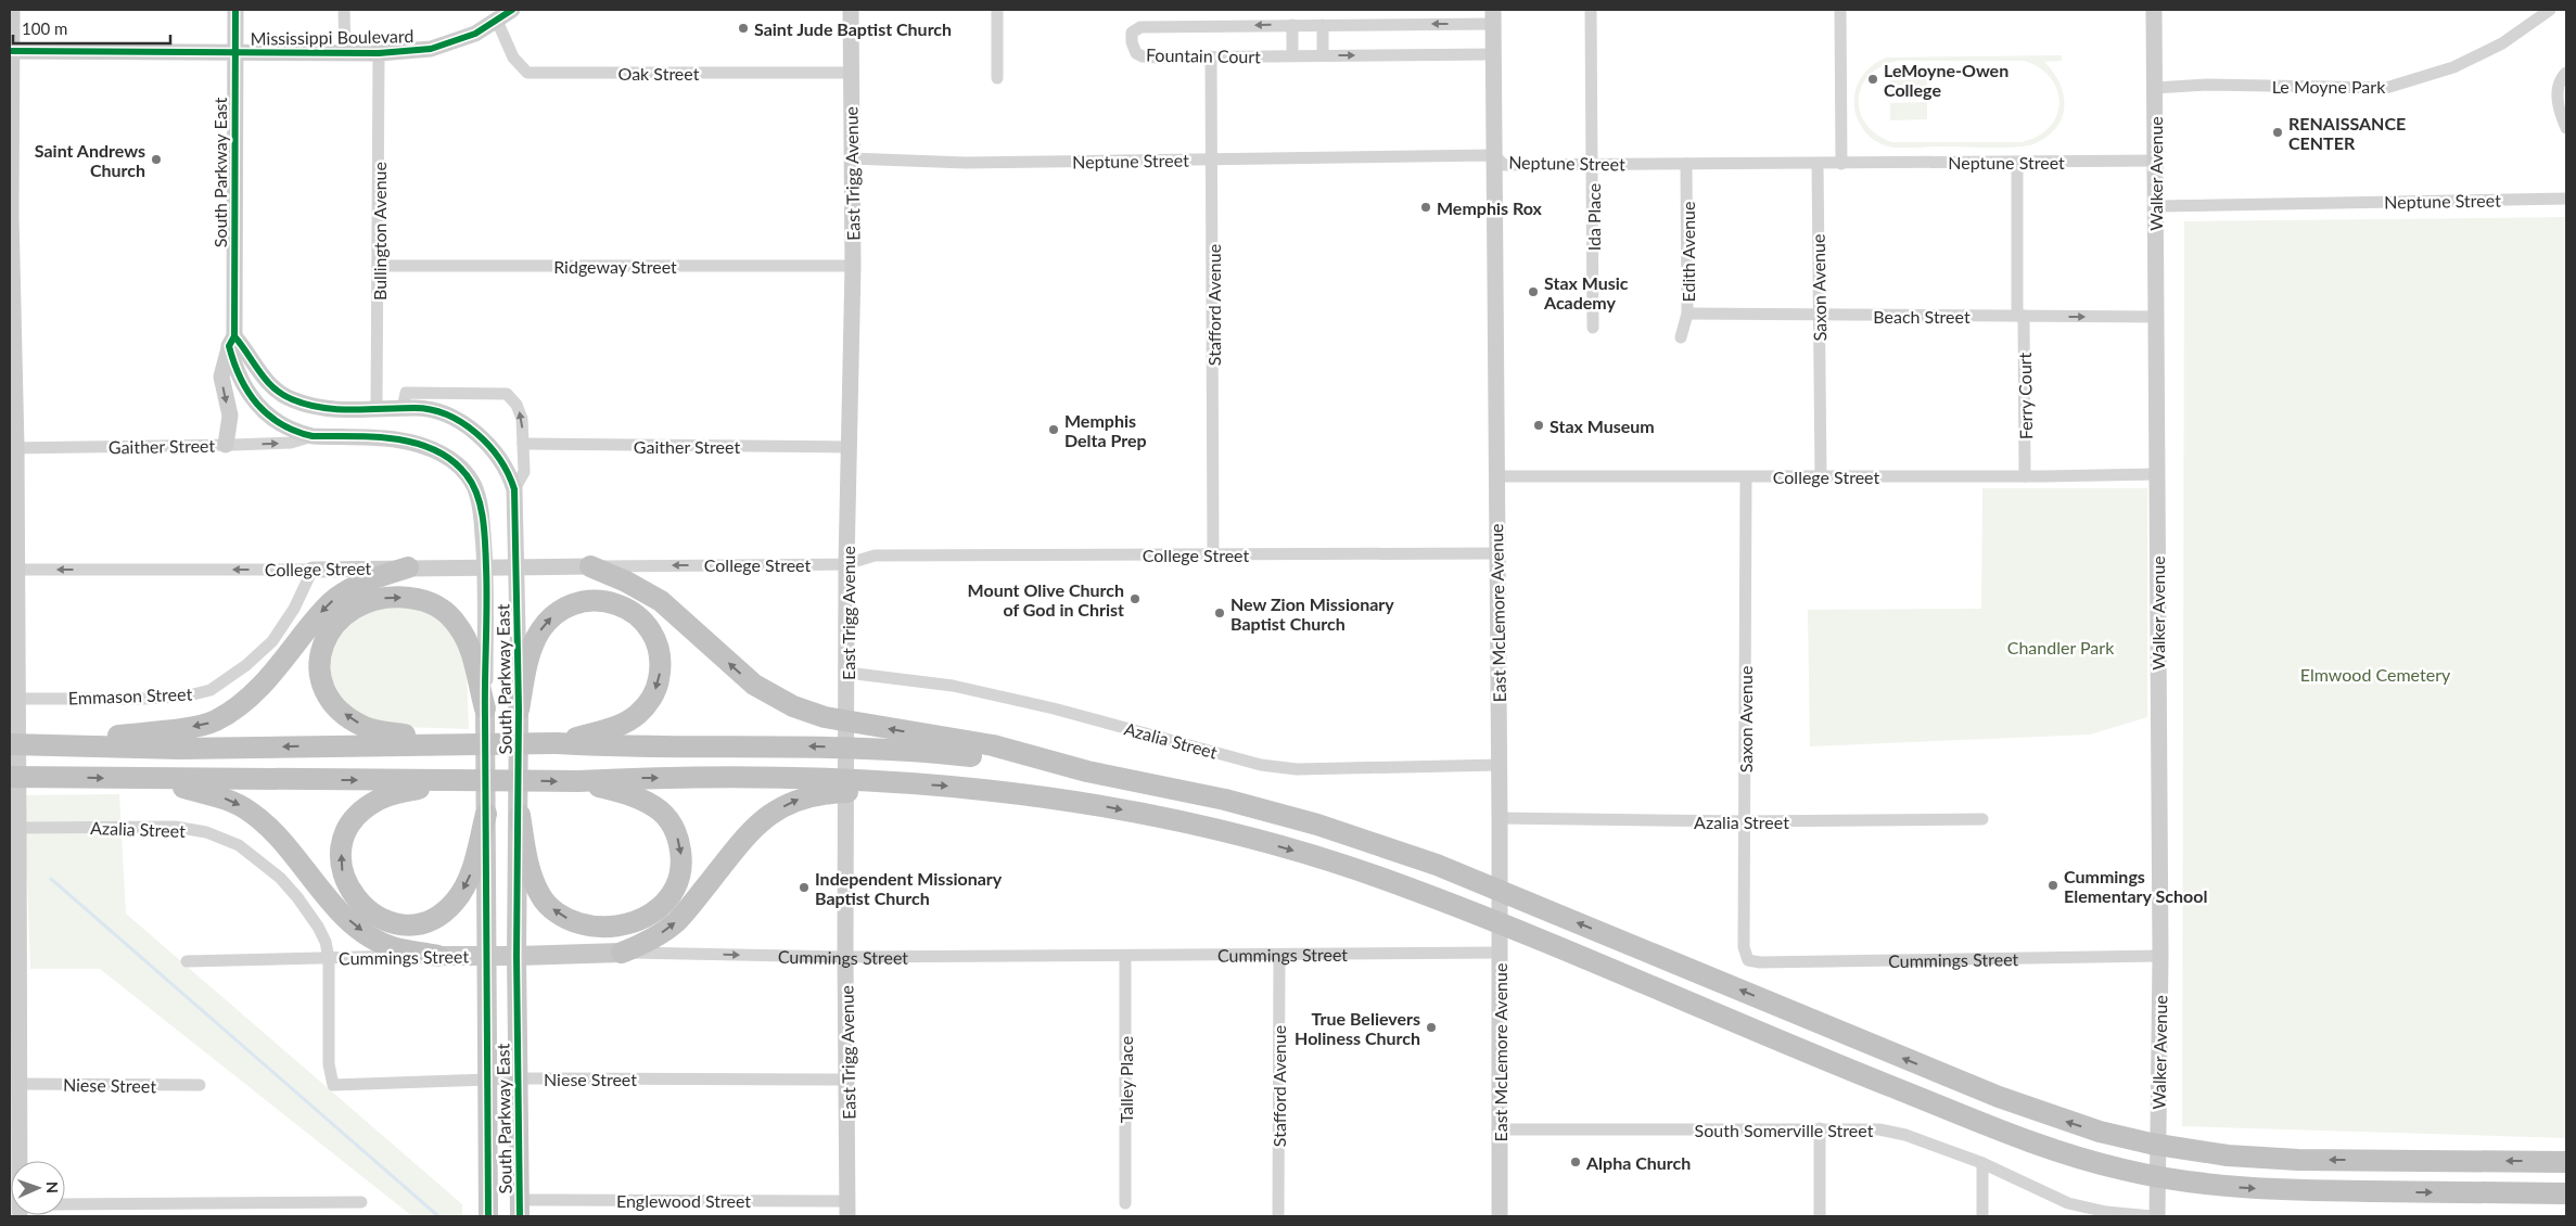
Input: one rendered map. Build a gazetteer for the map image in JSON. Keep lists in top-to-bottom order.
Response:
{
  "streets": {
    "main road": ["South Parkway East", "Cummings Street"],
    "street": [
      "Mississippi Boulevard",
      "Fountain Court",
      "Oak Street",
      "Le Moyne Park",
      "Neptune Street",
      "East Trigg Avenue",
      "Walker Avenue",
      "Ida Place",
      "Bullington Avenue",
      "Edith Avenue",
      "Ridgeway Street",
      "Saxon Avenue",
      "Stafford Avenue",
      "Beach Street",
      "Ferry Court",
      "Gaither Street",
      "College Street",
      "East McLemore Avenue",
      "Emmason Street",
      "Azalia Street",
      "Niese Street",
      "Talley Place",
      "South Somerville Street",
      "Englewood Street"
    ]
  },
  "crossings": [
    ["Mississippi Boulevard", "Oak Street"],
    ["Mississippi Boulevard", "South Parkway East"],
    ["Mississippi Boulevard", "Bullington Avenue"],
    ["Fountain Court", "Stafford Avenue"],
    ["Fountain Court", "East McLemore Avenue"],
    ["Oak Street", "East Trigg Avenue"],
    ["Le Moyne Park", "Walker Avenue"],
    ["Neptune Street", "East Trigg Avenue"],
    ["Neptune Street", "Walker Avenue"],
    ["Neptune Street", "Ida Place"],
    ["Neptune Street", "Edith Avenue"],
    ["Neptune Street", "Saxon Avenue"],
    ["Neptune Street", "Stafford Avenue"],
    ["Neptune Street", "Ferry Court"],
    ["Neptune Street", "East McLemore Avenue"],
    ["South Parkway East", "Bullington Avenue"],
    ["South Parkway East", "Gaither Street"],
    ["South Parkway East", "College Street"],
    ["South Parkway East", "Cummings Street"],
    ["South Parkway East", "Niese Street"],
    ["South Parkway East", "Englewood Street"],
    ["East Trigg Avenue", "Ridgeway Street"],
    ["East Trigg Avenue", "Gaither Street"],
    ["East Trigg Avenue", "College Street"],
    ["East Trigg Avenue", "Azalia Street"],
    ["East Trigg Avenue", "Cummings Street"],
    ["East Trigg Avenue", "Niese Street"],
    ["East Trigg Avenue", "Englewood Street"],
    ["Walker Avenue", "Beach Street"],
    ["Walker Avenue", "College Street"],
    ["Walker Avenue", "Cummings Street"],
    ["Bullington Avenue", "Ridgeway Street"],
    ["Edith Avenue", "Beach Street"],
    ["Saxon Avenue", "Beach Street"],
    ["Saxon Avenue", "College Street"],
    ["Saxon Avenue", "Azalia Street"],
    ["Saxon Avenue", "Cummings Street"],
    ["Stafford Avenue", "College Street"],
    ["Stafford Avenue", "Cummings Street"],
    ["Beach Street", "Ferry Court"],
    ["Ferry Court", "College Street"],
    ["College Street", "East McLemore Avenue"],
    ["College Street", "Emmason Street"],
    ["East McLemore Avenue", "Azalia Street"],
    ["East McLemore Avenue", "Cummings Street"],
    ["East McLemore Avenue", "South Somerville Street"],
    ["Azalia Street", "Cummings Street"],
    ["Azalia Street", "Niese Street"],
    ["Cummings Street", "Talley Place"]
  ],
  "parks": ["Chandler Park", "Elmwood Cemetery"],
  "places": [
    "Saint Jude Baptist Church",
    "LeMoyne-Owen College",
    "RENAISSANCE CENTER",
    "Saint Andrews Church",
    "Memphis Rox",
    "Stax Music Academy",
    "Stax Museum",
    "Memphis Delta Prep",
    "Mount Olive Church of God in Christ",
    "New Zion Missionary Baptist Church",
    "Cummings Elementary School",
    "Independent Missionary Baptist Church",
    "True Believers Holiness Church",
    "Alpha Church"
  ],
  "scale_bar": "100 m",
  "north": "right"
}
